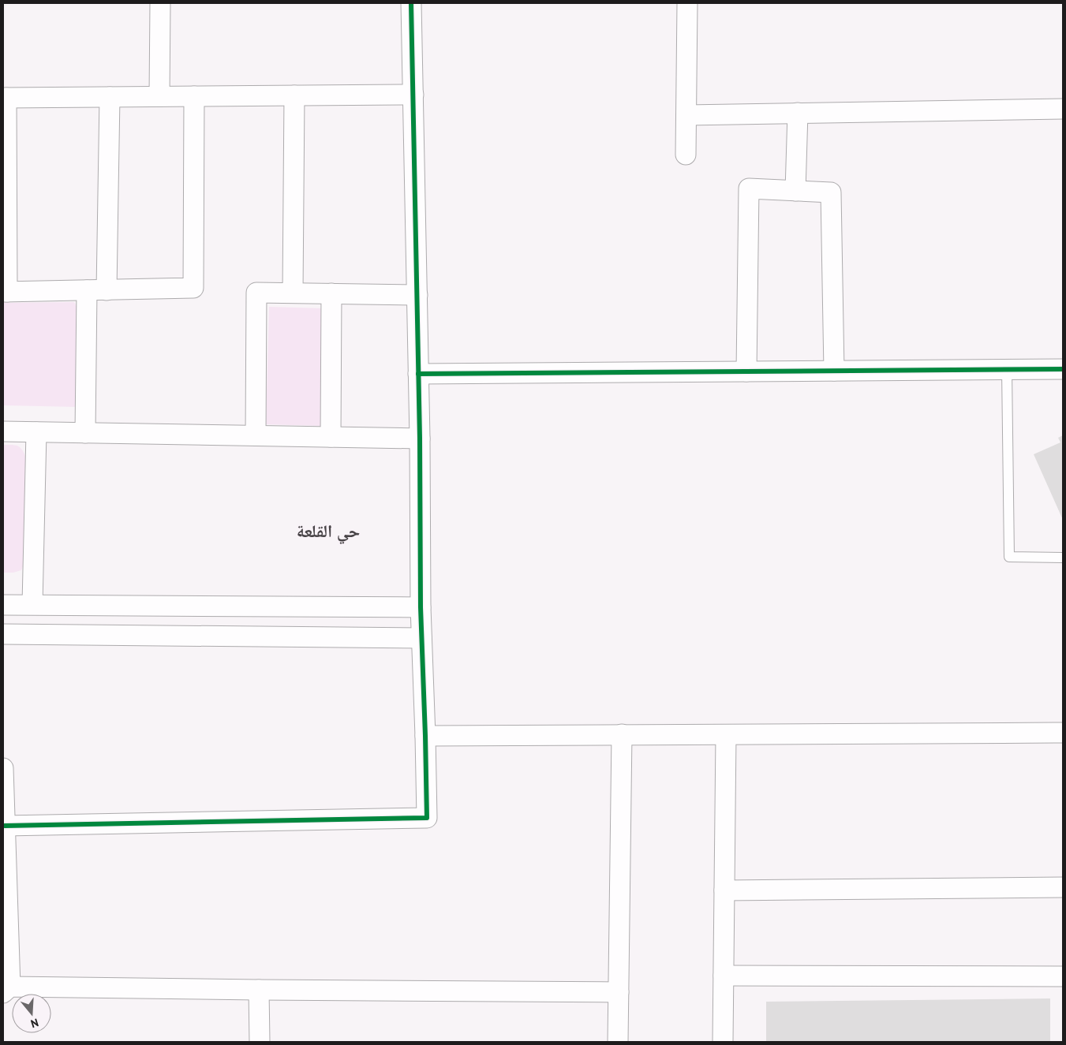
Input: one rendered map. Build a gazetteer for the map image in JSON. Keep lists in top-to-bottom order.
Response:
{
  "districts": ["حي القلعة"],
  "north": "bottom"
}
